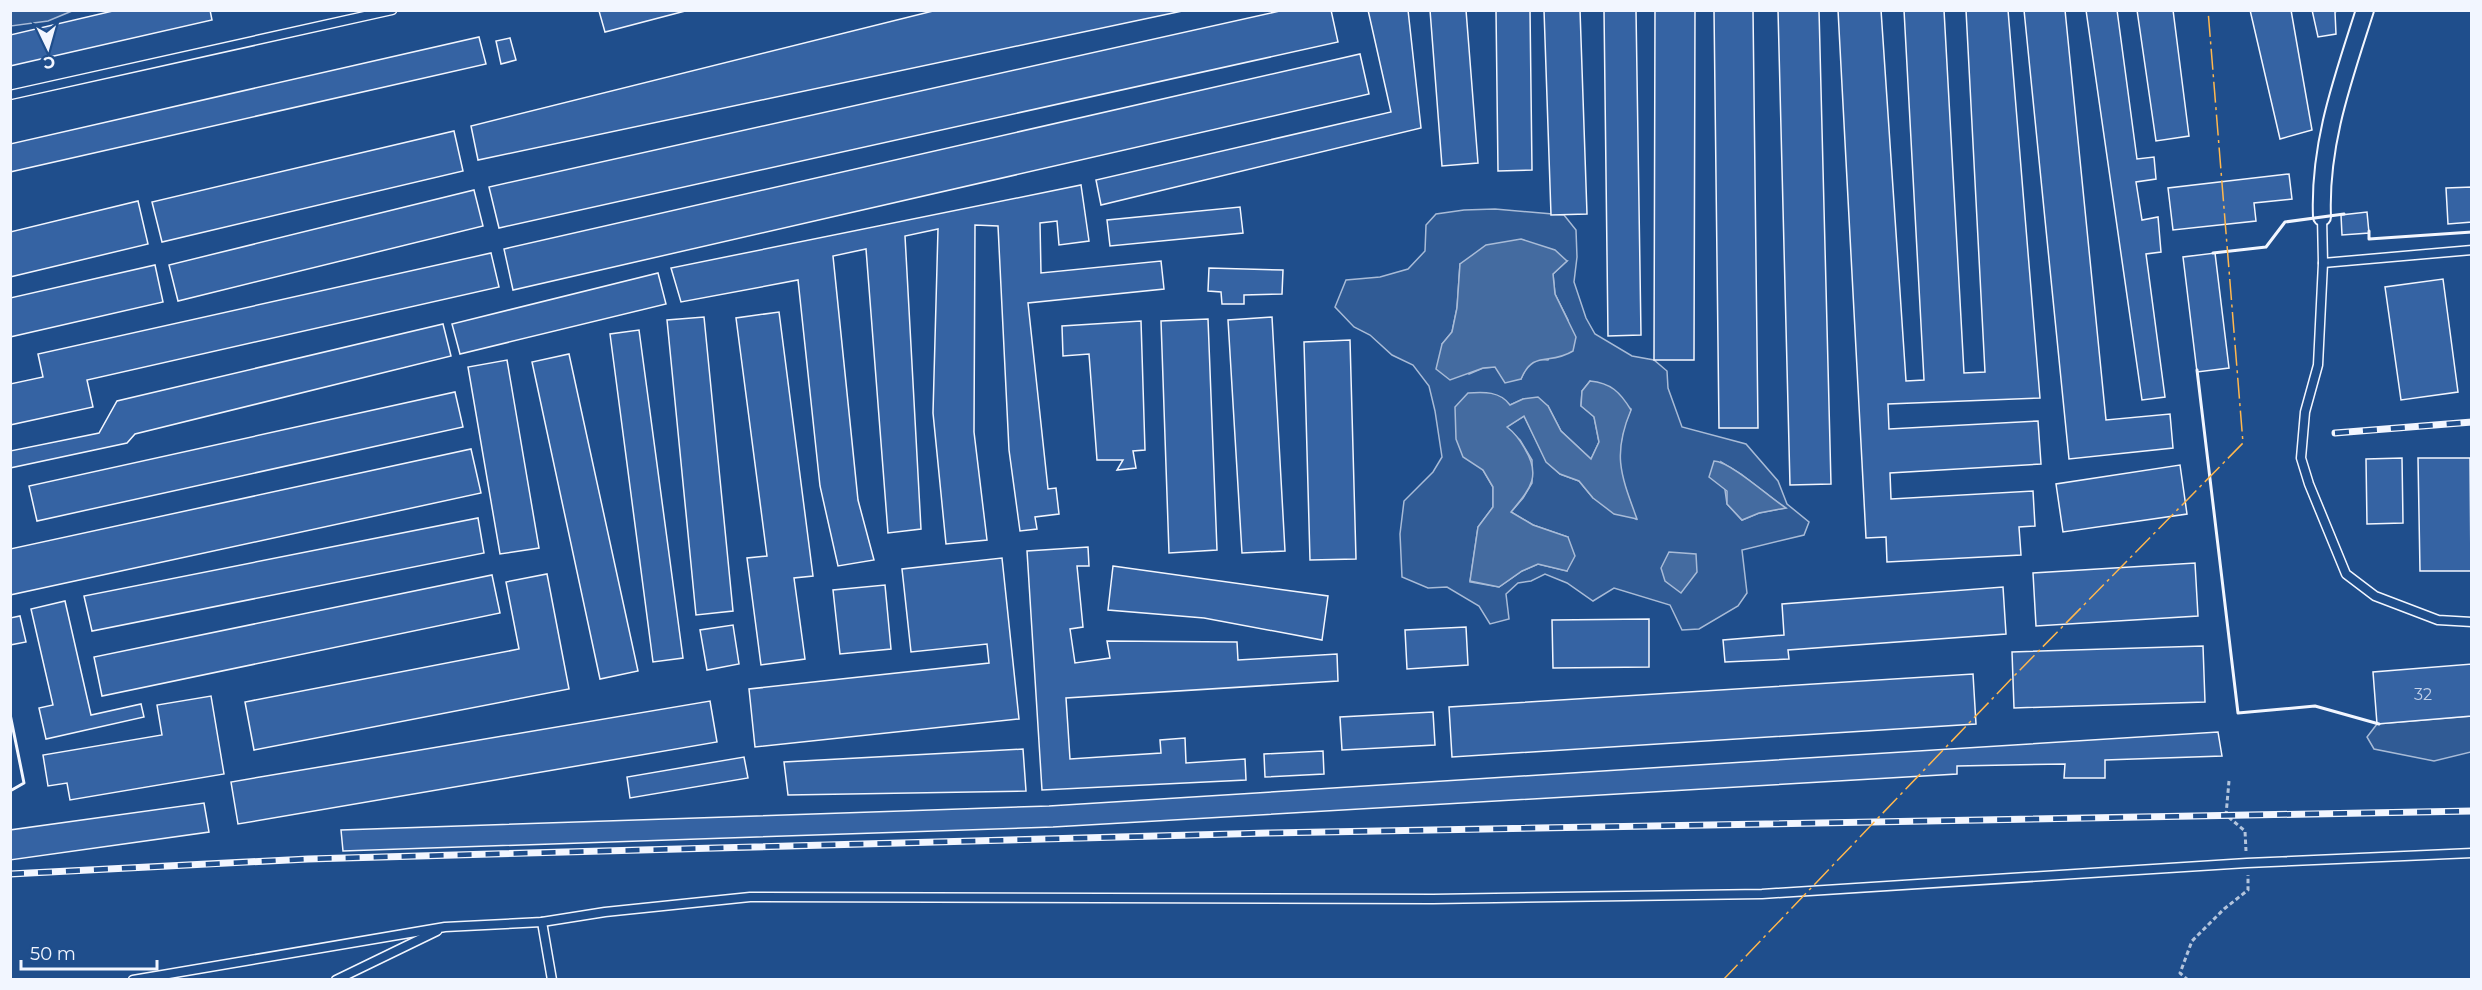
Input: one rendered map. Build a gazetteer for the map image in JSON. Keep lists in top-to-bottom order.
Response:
{
  "house_numbers": ["32"],
  "scale_bar": "50 m",
  "north": "bottom"
}
